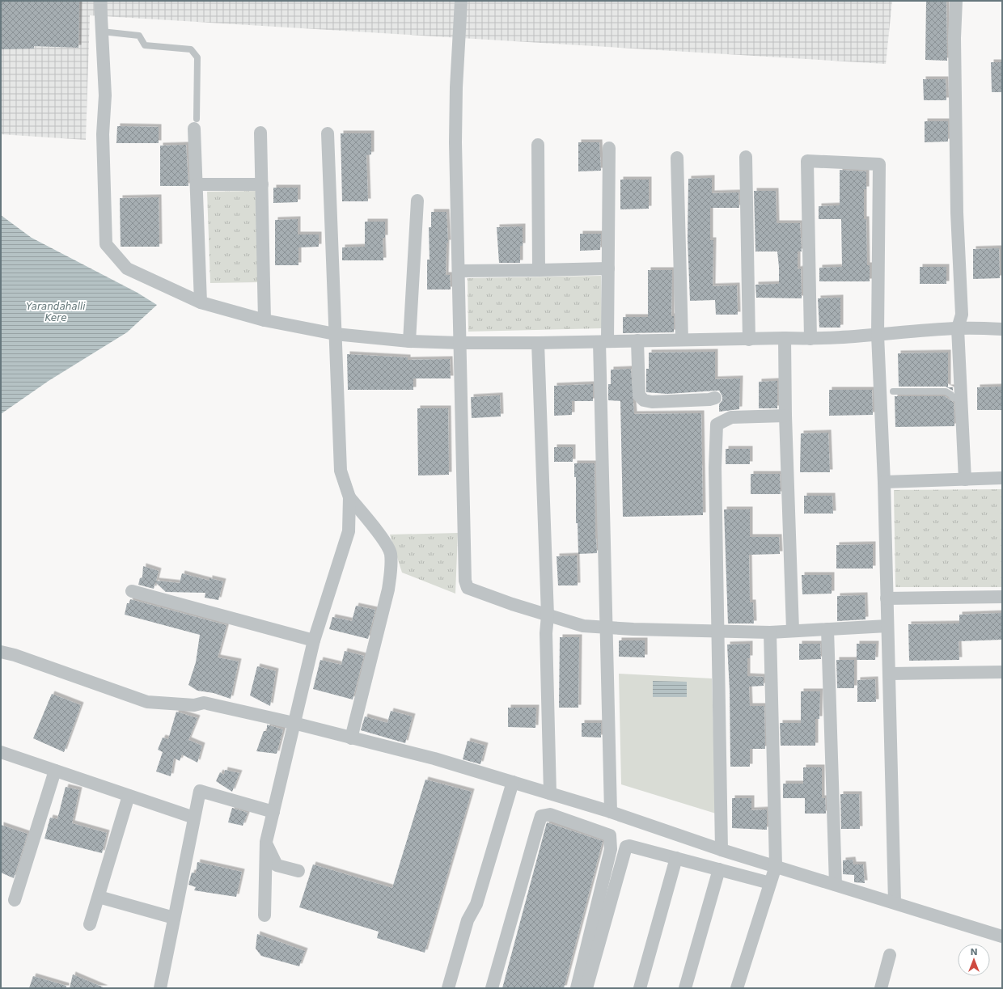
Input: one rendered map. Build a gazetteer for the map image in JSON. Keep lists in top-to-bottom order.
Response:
{
  "water": ["Yarandahalli Kere"],
  "north": "top"
}
